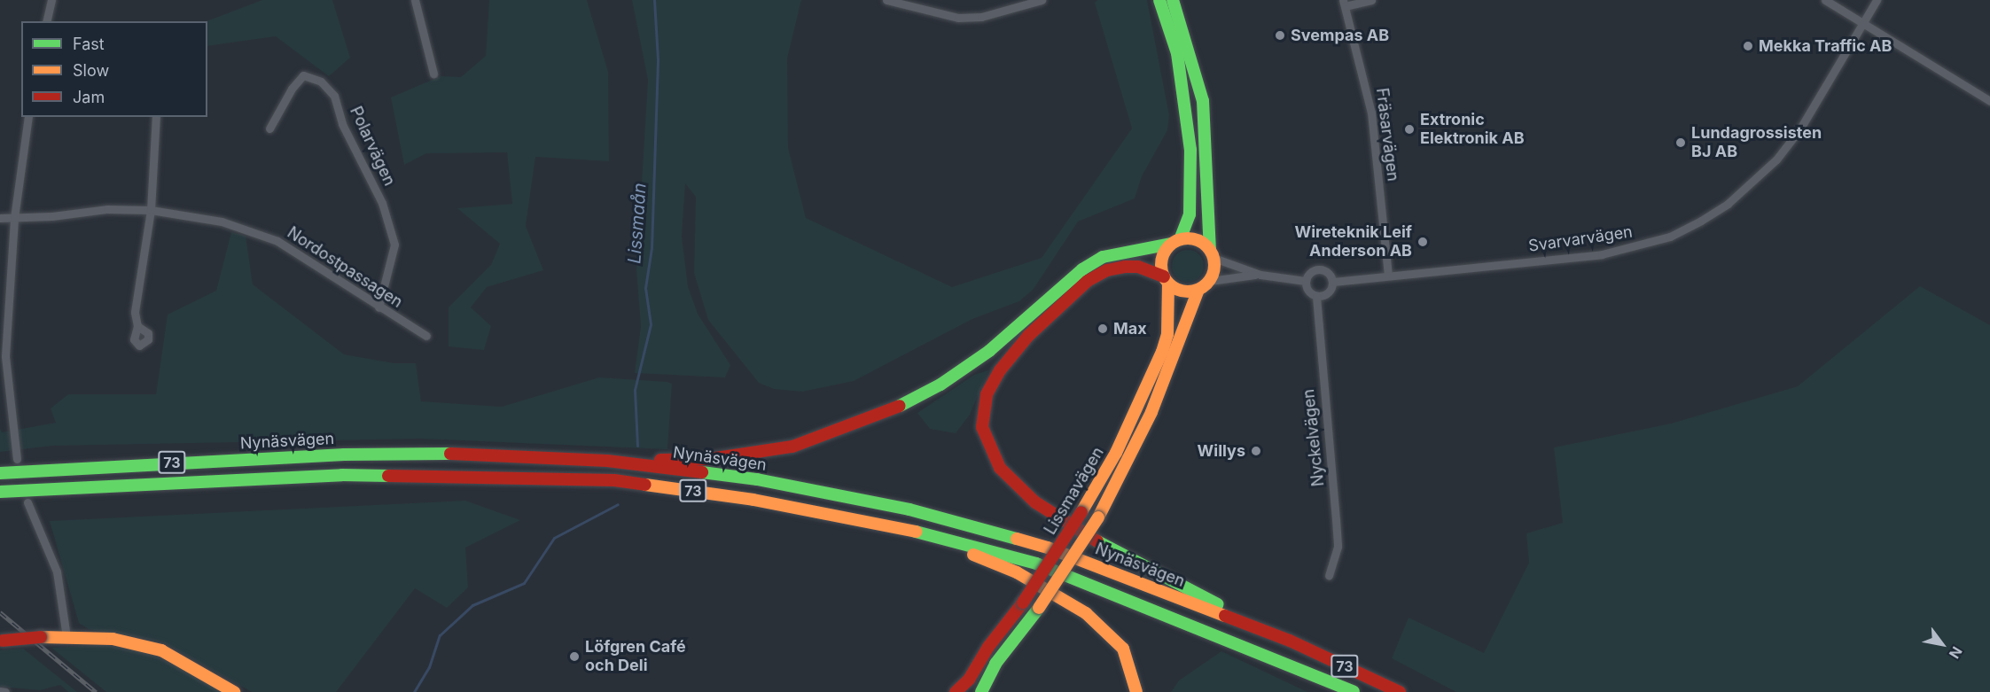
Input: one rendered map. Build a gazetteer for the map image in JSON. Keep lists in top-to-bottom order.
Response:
{
  "streets": {
    "main road": ["Nynäsvägen", "73", "Lissmavägen"],
    "street": [
      "Fräsarvägen",
      "Polarvägen",
      "Svarvarvägen",
      "Nordostpassagen",
      "Nyckelvägen"
    ]
  },
  "crossings": [
    ["Fräsarvägen", "Svarvarvägen"],
    ["Polarvägen", "Nordostpassagen"],
    ["Svarvarvägen", "Nyckelvägen"]
  ],
  "water": ["Lissmaån"],
  "places": [
    "Svempas AB",
    "Mekka Traffic AB",
    "Extronic Elektronik AB",
    "Lundagrossisten BJ AB",
    "Wireteknik Leif Anderson AB",
    "Max",
    "Willys",
    "Löfgren Café och Deli"
  ],
  "legend": ["Fast", "Slow", "Jam"],
  "north": "bottom right"
}
